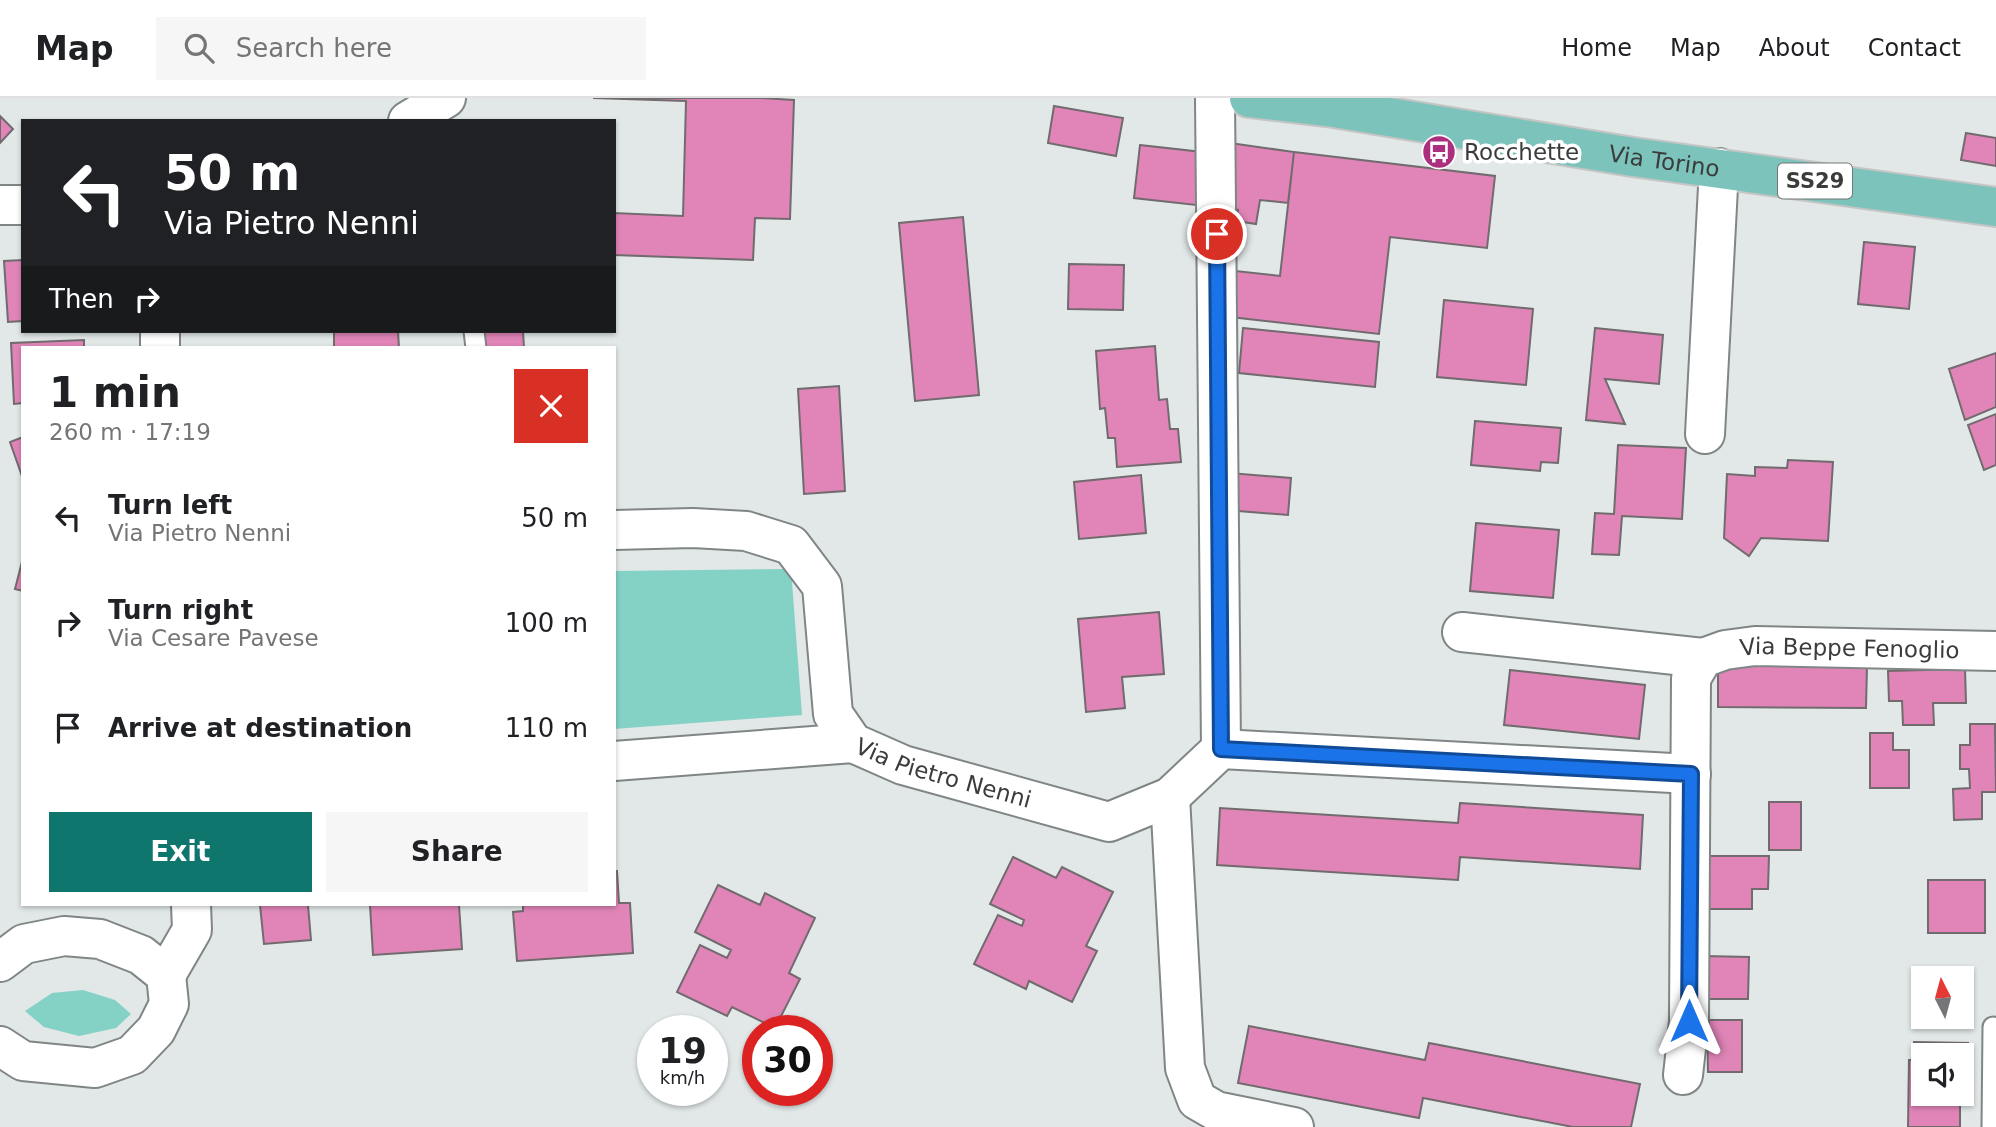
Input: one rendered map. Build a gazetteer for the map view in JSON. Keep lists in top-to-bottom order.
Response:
{
  "streets": {
    "main road": ["Via Torino", "SS29"],
    "street": ["Via Beppe Fenoglio", "Via Pietro Nenni"]
  },
  "places": {
    "bus stop": ["Rocchette"]
  },
  "north": "top",
  "page": {
    "header": "Map",
    "search": "Search here",
    "nav": [
      "Home",
      "Map",
      "About",
      "Contact"
    ],
    "turn": ["50 m", "Via Pietro Nenni"],
    "then": "Then",
    "heading": ["1 min", "260 m · 17:19"],
    "list": [
      {
        "name": "Turn left",
        "note": "Via Pietro Nenni",
        "value": "50 m"
      },
      {
        "name": "Turn right",
        "note": "Via Cesare Pavese",
        "value": "100 m"
      },
      {
        "name": "Arrive at destination",
        "value": "110 m"
      }
    ],
    "buttons": ["Exit", "Share"],
    "speed": "19 km/h",
    "limit": "30"
  }
}
